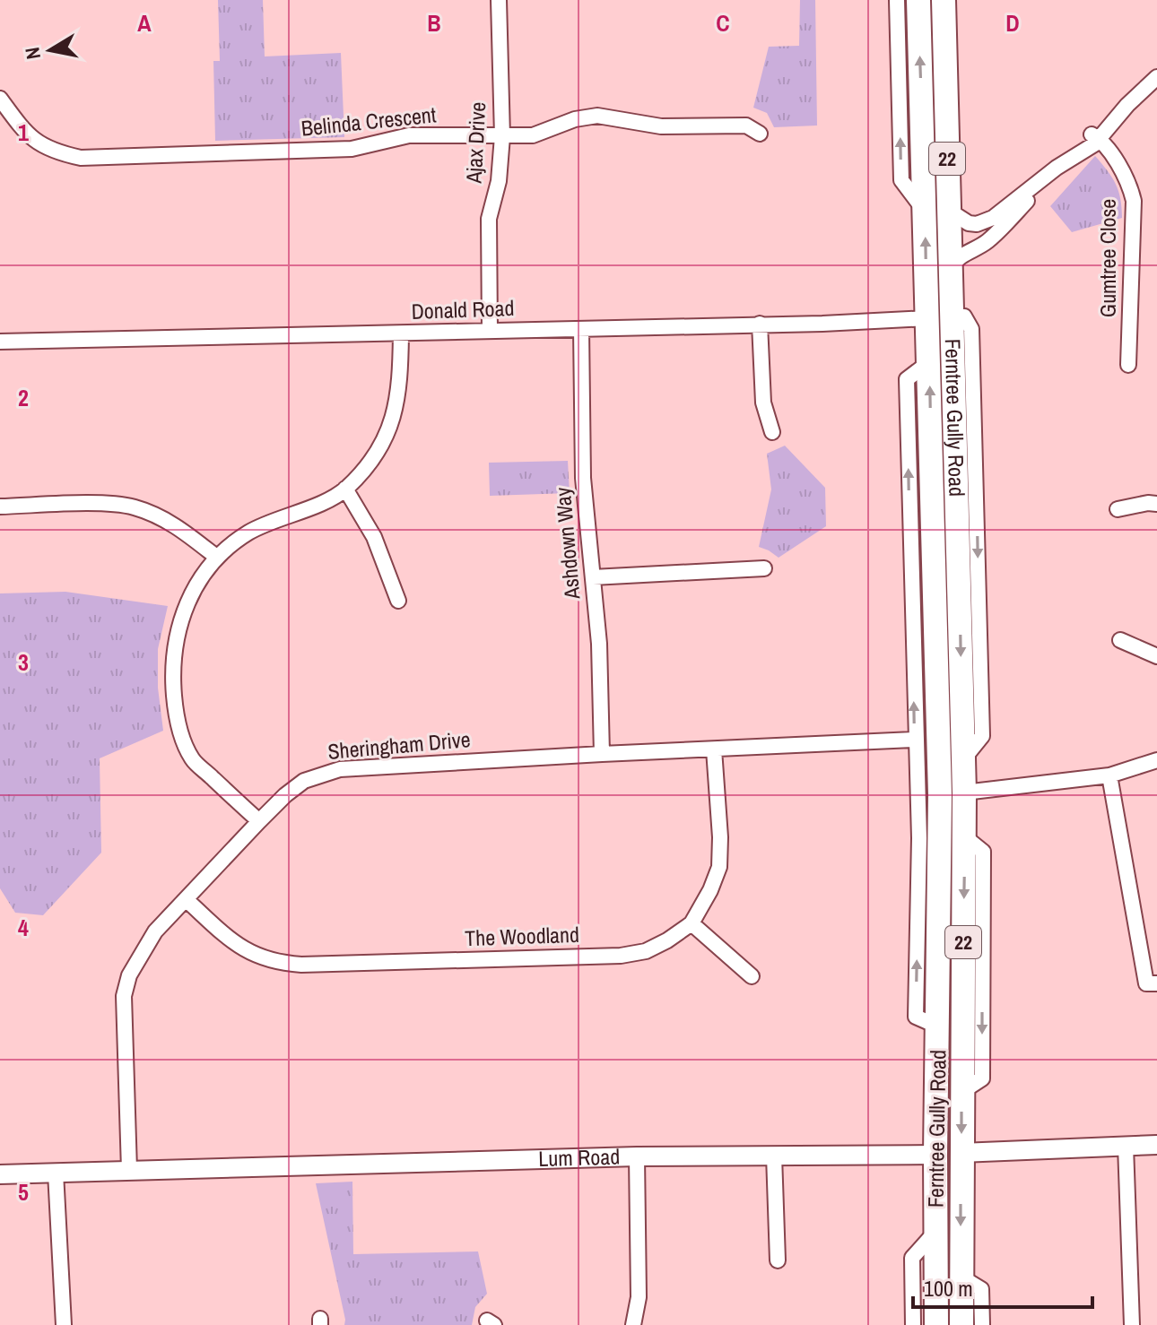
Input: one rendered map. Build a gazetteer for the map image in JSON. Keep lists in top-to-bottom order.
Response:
{
  "streets": {
    "main road": ["22", "Ferntree Gully Road", "Lum Road"],
    "street": [
      "Belinda Crescent",
      "Ajax Drive",
      "Gumtree Close",
      "Donald Road",
      "Ashdown Way",
      "Sheringham Drive",
      "The Woodland"
    ]
  },
  "crossings": [
    ["Belinda Crescent", "Ajax Drive"],
    ["Ajax Drive", "Donald Road"],
    ["Donald Road", "Ferntree Gully Road"],
    ["Donald Road", "Ashdown Way"],
    ["Ferntree Gully Road", "Sheringham Drive"],
    ["Ferntree Gully Road", "Lum Road"],
    ["Ashdown Way", "Sheringham Drive"],
    ["Sheringham Drive", "The Woodland"],
    ["Sheringham Drive", "Lum Road"]
  ],
  "scale_bar": "100 m",
  "north": "left",
  "grid": {
    "columns": [
      "A",
      "B",
      "C",
      "D"
    ],
    "rows": [
      "1",
      "2",
      "3",
      "4",
      "5"
    ]
  }
}
